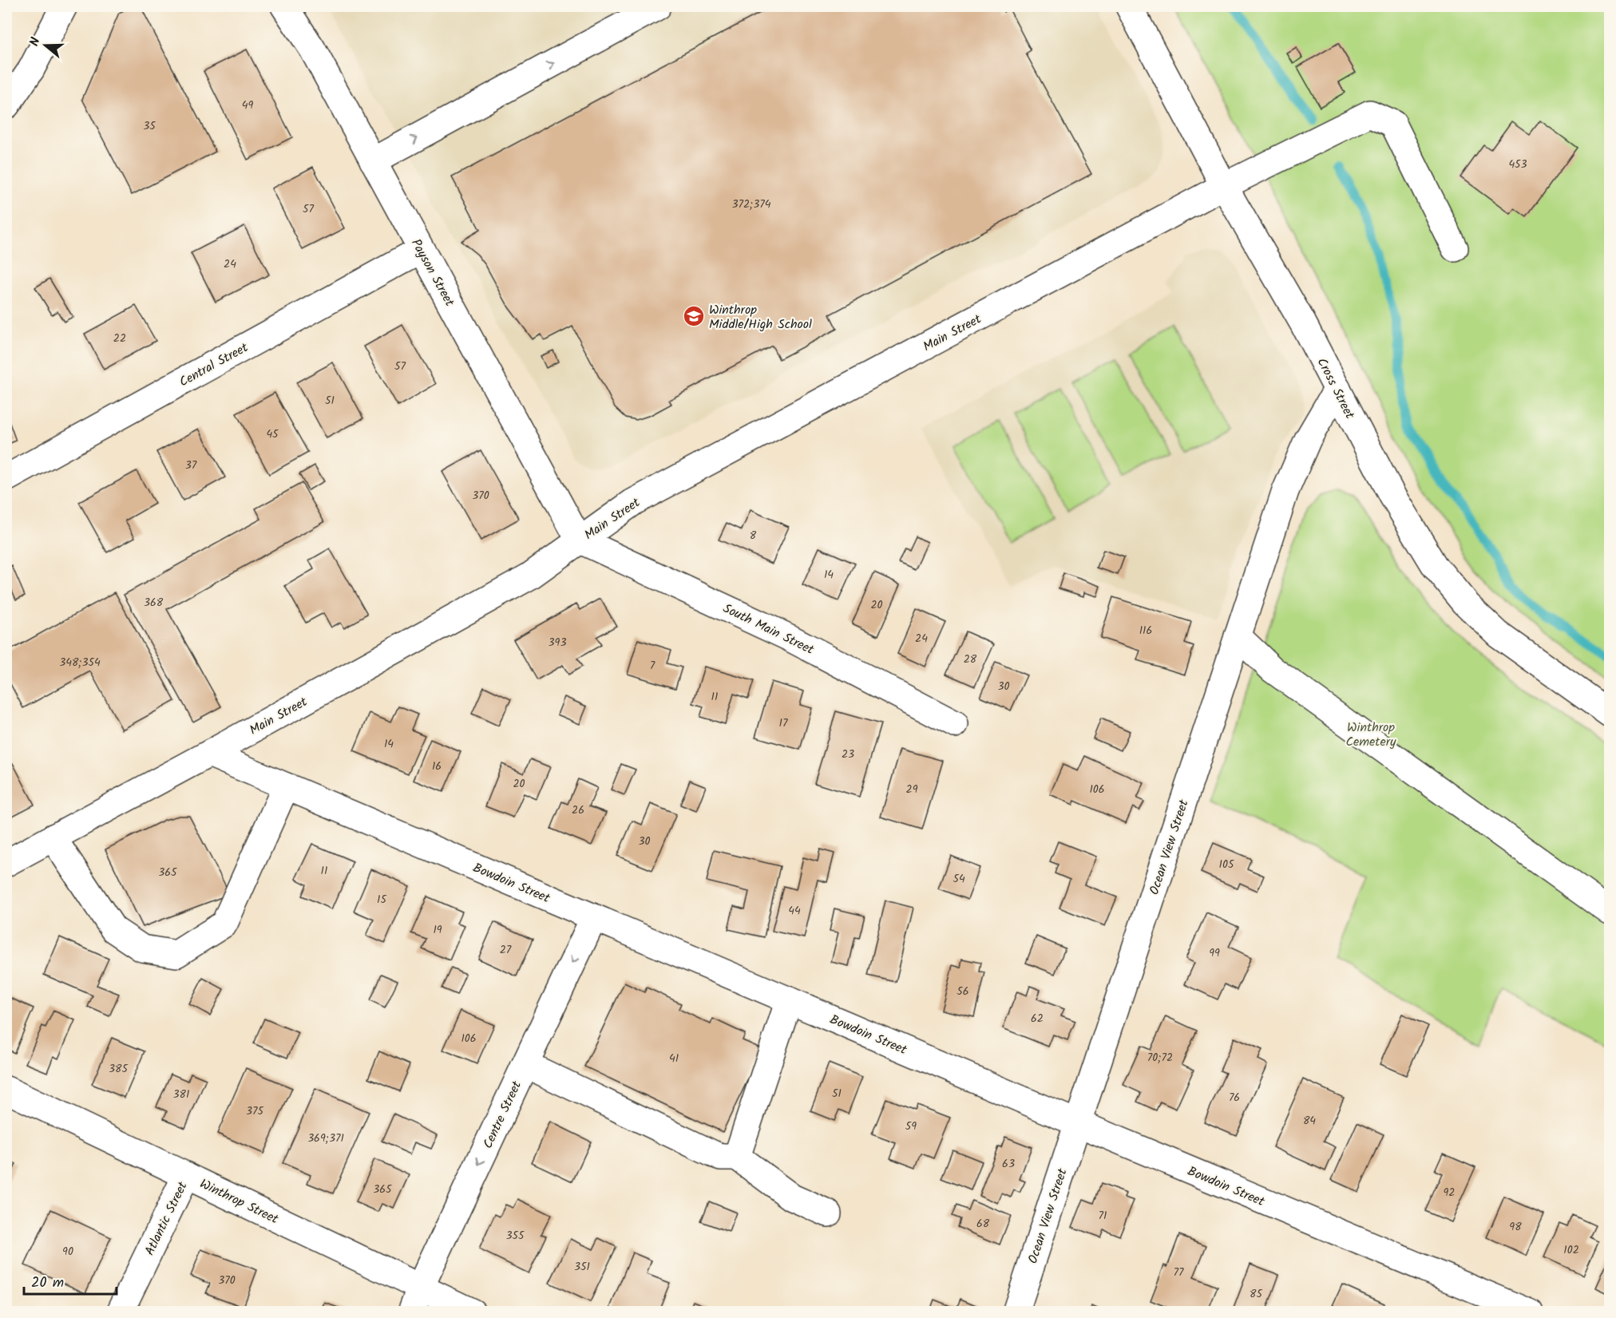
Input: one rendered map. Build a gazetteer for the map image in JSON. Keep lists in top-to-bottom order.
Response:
{
  "streets": {
    "street": [
      "Payson Street",
      "Main Street",
      "Central Street",
      "Cross Street",
      "South Main Street",
      "Ocean View Street",
      "Bowdoin Street",
      "Centre Street",
      "Winthrop Street",
      "Atlantic Street"
    ]
  },
  "crossings": [
    ["Payson Street", "Main Street"],
    ["Payson Street", "Central Street"],
    ["Payson Street", "South Main Street"],
    ["Main Street", "Cross Street"],
    ["Main Street", "South Main Street"],
    ["Main Street", "Bowdoin Street"],
    ["Cross Street", "Ocean View Street"],
    ["Ocean View Street", "Bowdoin Street"],
    ["Bowdoin Street", "Centre Street"],
    ["Centre Street", "Winthrop Street"],
    ["Winthrop Street", "Atlantic Street"]
  ],
  "parks": ["Winthrop Cemetery"],
  "places": {
    "school or university": ["Winthrop Middle/High School"]
  },
  "house_numbers": [
    "49",
    "35",
    "453",
    "372;374",
    "57",
    "24",
    "22",
    "57",
    "51",
    "45",
    "37",
    "370",
    "8",
    "14",
    "368",
    "20",
    "116",
    "24",
    "393",
    "28",
    "348;354",
    "7",
    "30",
    "11",
    "17",
    "14",
    "23",
    "16",
    "20",
    "29",
    "106",
    "26",
    "30",
    "105",
    "11",
    "365",
    "54",
    "15",
    "44",
    "19",
    "27",
    "99",
    "56",
    "62",
    "106",
    "70;72",
    "41",
    "385",
    "51",
    "381",
    "76",
    "375",
    "84",
    "59",
    "369;371",
    "63",
    "365",
    "92",
    "71",
    "68",
    "98",
    "355",
    "102",
    "90",
    "351",
    "77",
    "370",
    "85"
  ],
  "scale_bar": "20 m",
  "north": "left"
}
